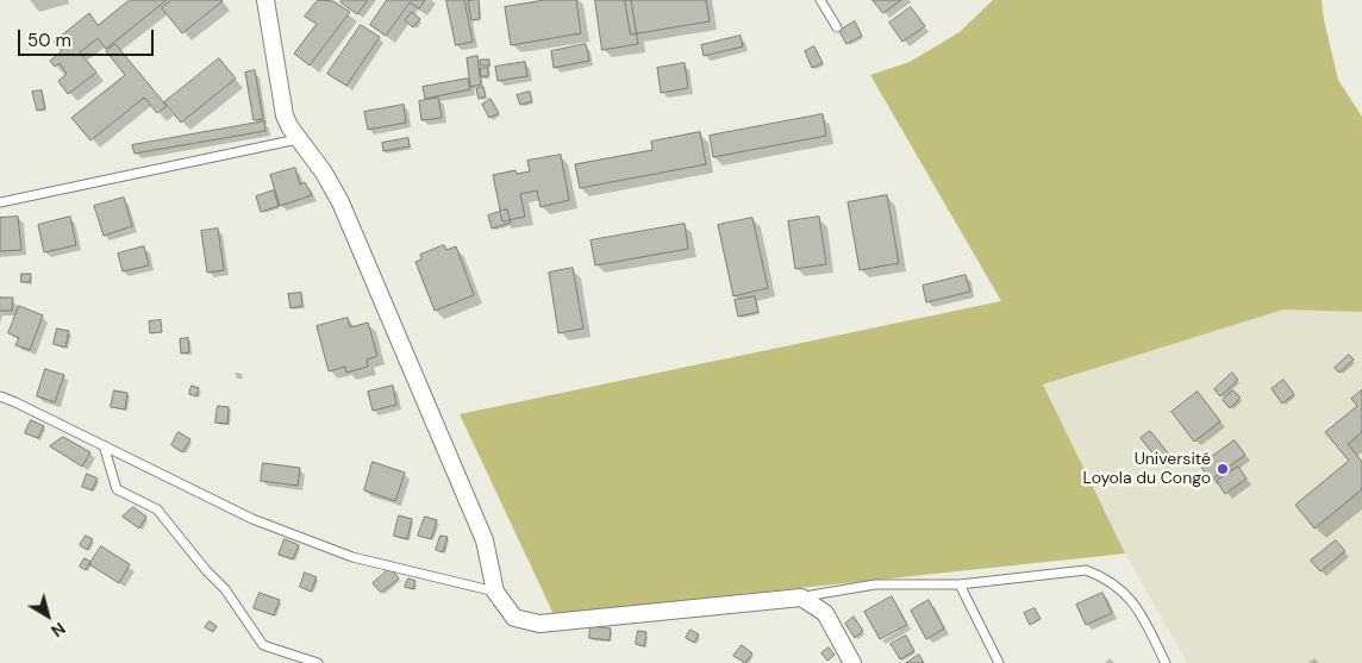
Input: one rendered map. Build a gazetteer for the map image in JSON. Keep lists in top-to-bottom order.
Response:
{
  "places": ["Université Loyola du Congo"],
  "scale_bar": "50 m",
  "north": "bottom right"
}
